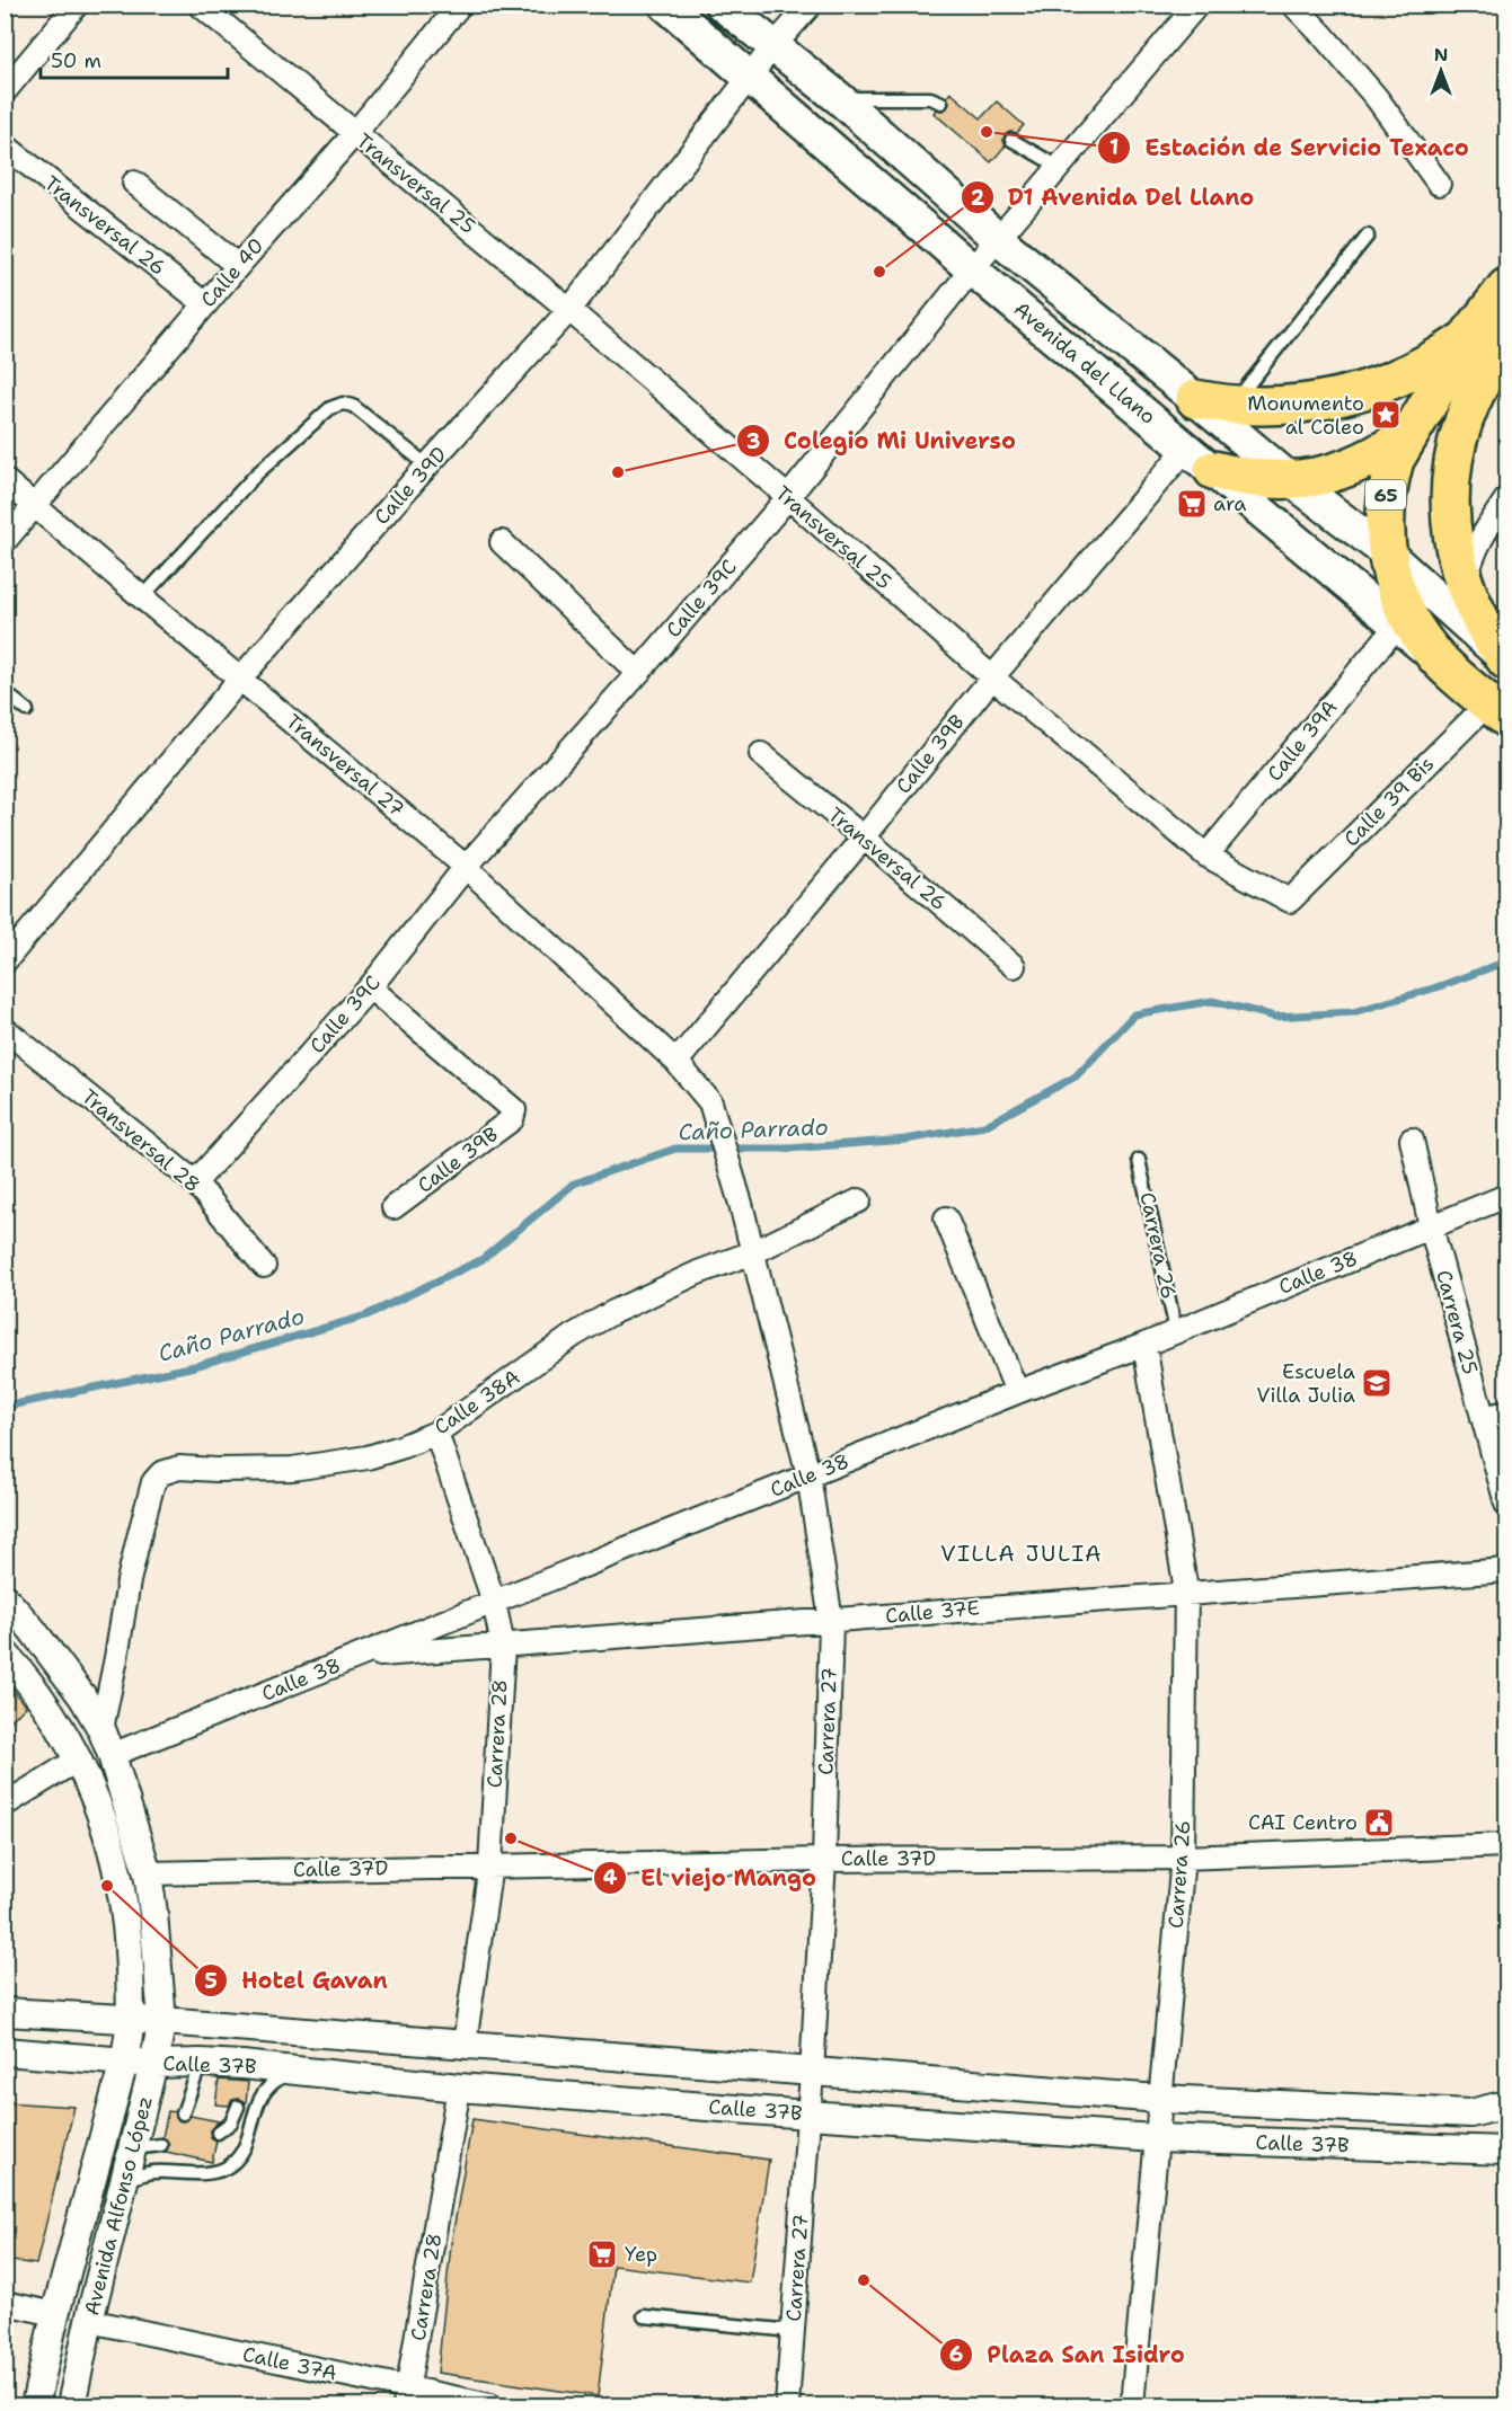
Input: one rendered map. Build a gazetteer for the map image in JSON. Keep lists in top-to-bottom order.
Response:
{
  "streets": {
    "highway": ["Avenida del Llano", "65"],
    "street": [
      "Transversal 25",
      "Transversal 26",
      "Calle 40",
      "Calle 39D",
      "Calle 39C",
      "Calle 39A",
      "Calle 39B",
      "Transversal 27",
      "Calle 39 Bis",
      "Transversal 28",
      "Carrera 26",
      "Calle 38",
      "Carrera 25",
      "Calle 38A",
      "Calle 37E",
      "Carrera 27",
      "Carrera 28",
      "Calle 37D",
      "Calle 37B",
      "Avenida Alfonso López",
      "Calle 37A"
    ]
  },
  "crossings": [
    ["Transversal 25", "Calle 40"],
    ["Transversal 25", "Calle 39D"],
    ["Transversal 25", "Calle 39C"],
    ["Transversal 25", "Calle 39A"],
    ["Transversal 25", "Calle 39B"],
    ["Transversal 25", "Calle 39 Bis"],
    ["Transversal 26", "Calle 40"],
    ["Transversal 26", "Calle 39B"],
    ["Calle 40", "Transversal 27"],
    ["Avenida del Llano", "Calle 39D"],
    ["Avenida del Llano", "65"],
    ["Avenida del Llano", "Calle 39C"],
    ["Avenida del Llano", "Calle 39A"],
    ["Avenida del Llano", "Calle 39B"],
    ["Avenida del Llano", "Calle 39 Bis"],
    ["Calle 39D", "Transversal 27"],
    ["Calle 39C", "Calle 39B"],
    ["Calle 39C", "Transversal 27"],
    ["Calle 39C", "Transversal 28"],
    ["Calle 39B", "Transversal 27"],
    ["Calle 39B", "Carrera 27"],
    ["Transversal 27", "Carrera 27"],
    ["Carrera 26", "Calle 38"],
    ["Carrera 26", "Calle 37E"],
    ["Carrera 26", "Calle 37D"],
    ["Carrera 26", "Calle 37B"],
    ["Calle 38", "Carrera 25"],
    ["Calle 38", "Calle 37E"],
    ["Calle 38", "Carrera 27"],
    ["Calle 38", "Carrera 28"],
    ["Calle 38", "Avenida Alfonso López"],
    ["Calle 38A", "Carrera 27"],
    ["Calle 38A", "Carrera 28"],
    ["Calle 38A", "Avenida Alfonso López"],
    ["Calle 37E", "Carrera 27"],
    ["Calle 37E", "Carrera 28"],
    ["Carrera 27", "Calle 37D"],
    ["Carrera 27", "Calle 37B"],
    ["Carrera 28", "Calle 37D"],
    ["Carrera 28", "Calle 37B"],
    ["Carrera 28", "Calle 37A"],
    ["Calle 37D", "Avenida Alfonso López"],
    ["Calle 37B", "Avenida Alfonso López"],
    ["Avenida Alfonso López", "Calle 37A"]
  ],
  "districts": ["VILLA JULIA"],
  "water": ["Caño Parrado"],
  "places": {
    "other": [
      "Estación de Servicio Texaco",
      "D1 Avenida Del Llano",
      "Colegio Mi Universo",
      "El viejo Mango",
      "Hotel Gavan",
      "Plaza San Isidro"
    ],
    "place": ["Monumento al Coleo"],
    "supermarket": ["ara", "Yep"],
    "school or university": ["Escuela Villa Julia"],
    "public building": ["CAI Centro"]
  },
  "scale_bar": "50 m",
  "north": "top"
}
